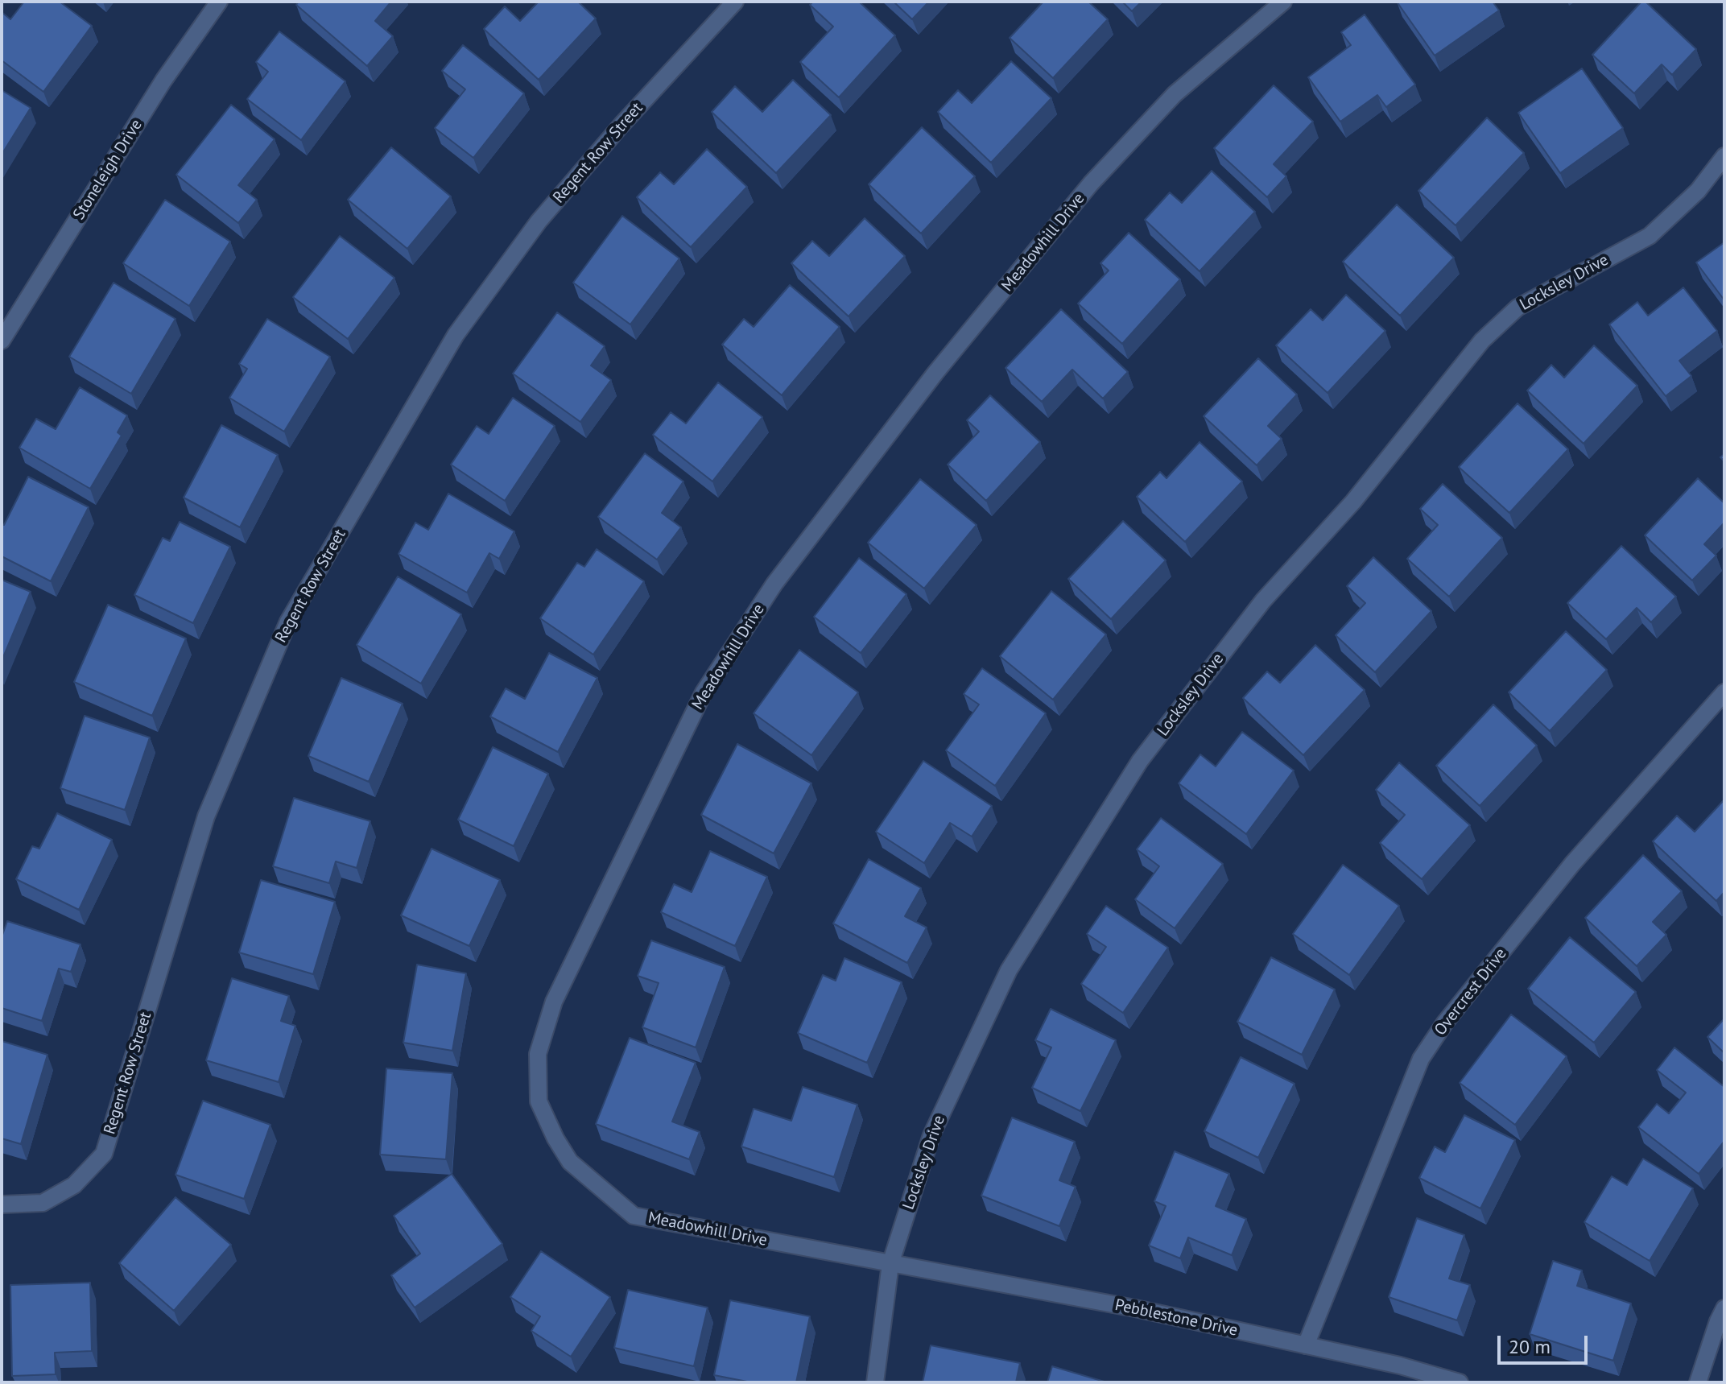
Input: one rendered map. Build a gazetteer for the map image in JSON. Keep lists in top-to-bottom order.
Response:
{
  "streets": {
    "street": [
      "Regent Row Street",
      "Stoneleigh Drive",
      "Meadowhill Drive",
      "Locksley Drive",
      "Overcrest Drive",
      "Pebblestone Drive"
    ]
  },
  "crossings": [
    ["Meadowhill Drive", "Locksley Drive"],
    ["Meadowhill Drive", "Pebblestone Drive"],
    ["Locksley Drive", "Pebblestone Drive"],
    ["Overcrest Drive", "Pebblestone Drive"]
  ],
  "scale_bar": "20 m"
}
